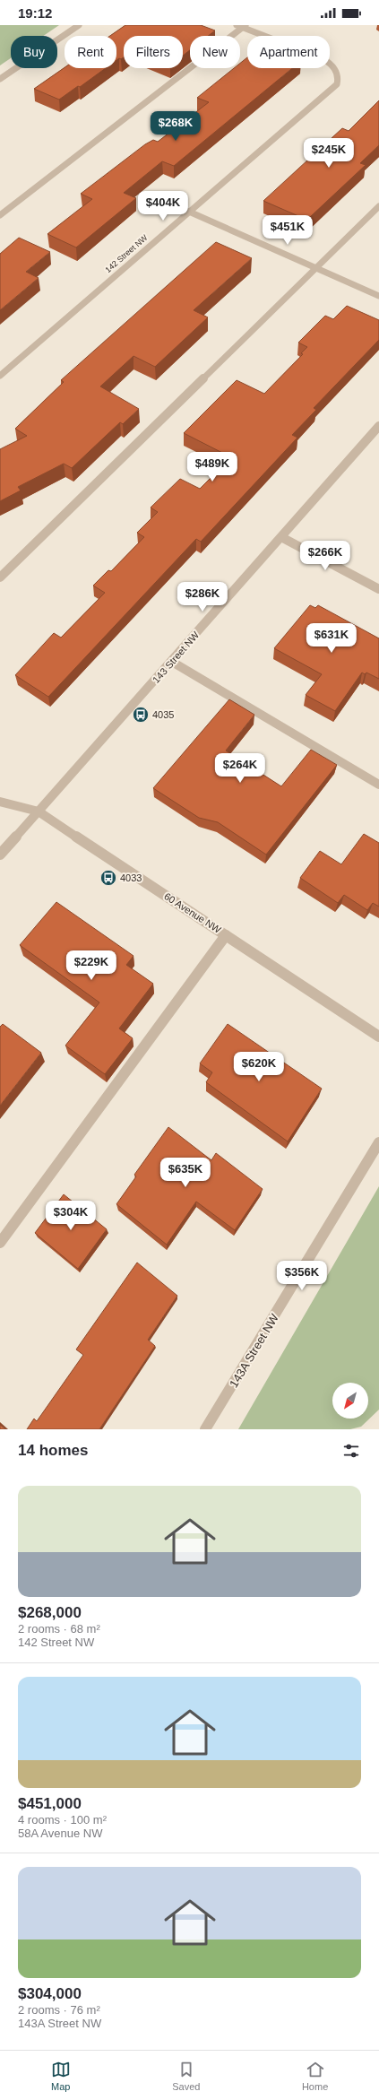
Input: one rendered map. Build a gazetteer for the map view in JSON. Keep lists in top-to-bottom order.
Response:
{
  "streets": {
    "street": [
      "142 Street NW",
      "143 Street NW",
      "60 Avenue NW",
      "143A Street NW"
    ]
  },
  "crossings": [
    ["143 Street NW", "60 Avenue NW"]
  ],
  "places": {
    "bus stop": ["4035", "4033"]
  },
  "north": "bottom left",
  "page": {
    "status": "19:12",
    "chip": [
      "Buy",
      "Rent",
      "Filters",
      "New",
      "Apartment"
    ],
    "price": [
      "$268K",
      "$245K",
      "$404K",
      "$451K",
      "$489K",
      "$266K",
      "$286K",
      "$631K",
      "$264K",
      "$229K",
      "$620K",
      "$635K",
      "$304K",
      "$356K"
    ],
    "heading": "14 homes",
    "list": [
      {
        "name": "$268,000",
        "note": "2 rooms · 68 m² · 142 Street NW"
      },
      {
        "name": "$451,000",
        "note": "4 rooms · 100 m² · 58A Avenue NW"
      },
      {
        "name": "$304,000",
        "note": "2 rooms · 76 m² · 143A Street NW"
      }
    ],
    "tabs": ["Map", "Saved", "Home"]
  }
}
